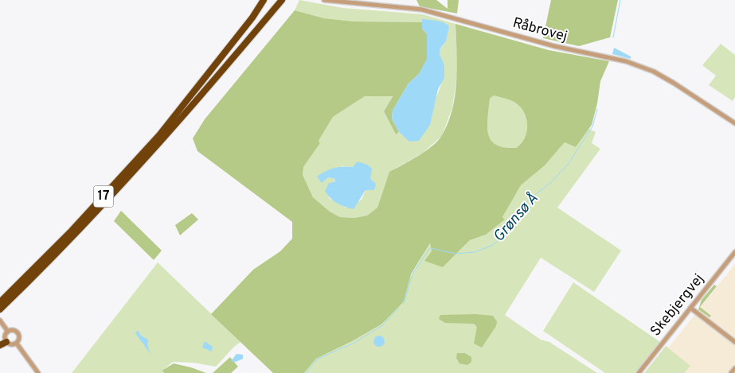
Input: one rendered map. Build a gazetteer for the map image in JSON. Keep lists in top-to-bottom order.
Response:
{
  "streets": {
    "highway": ["17"],
    "street": ["Råbrovej", "Skebjergvej"]
  },
  "water": ["Grønsø Å"]
}
